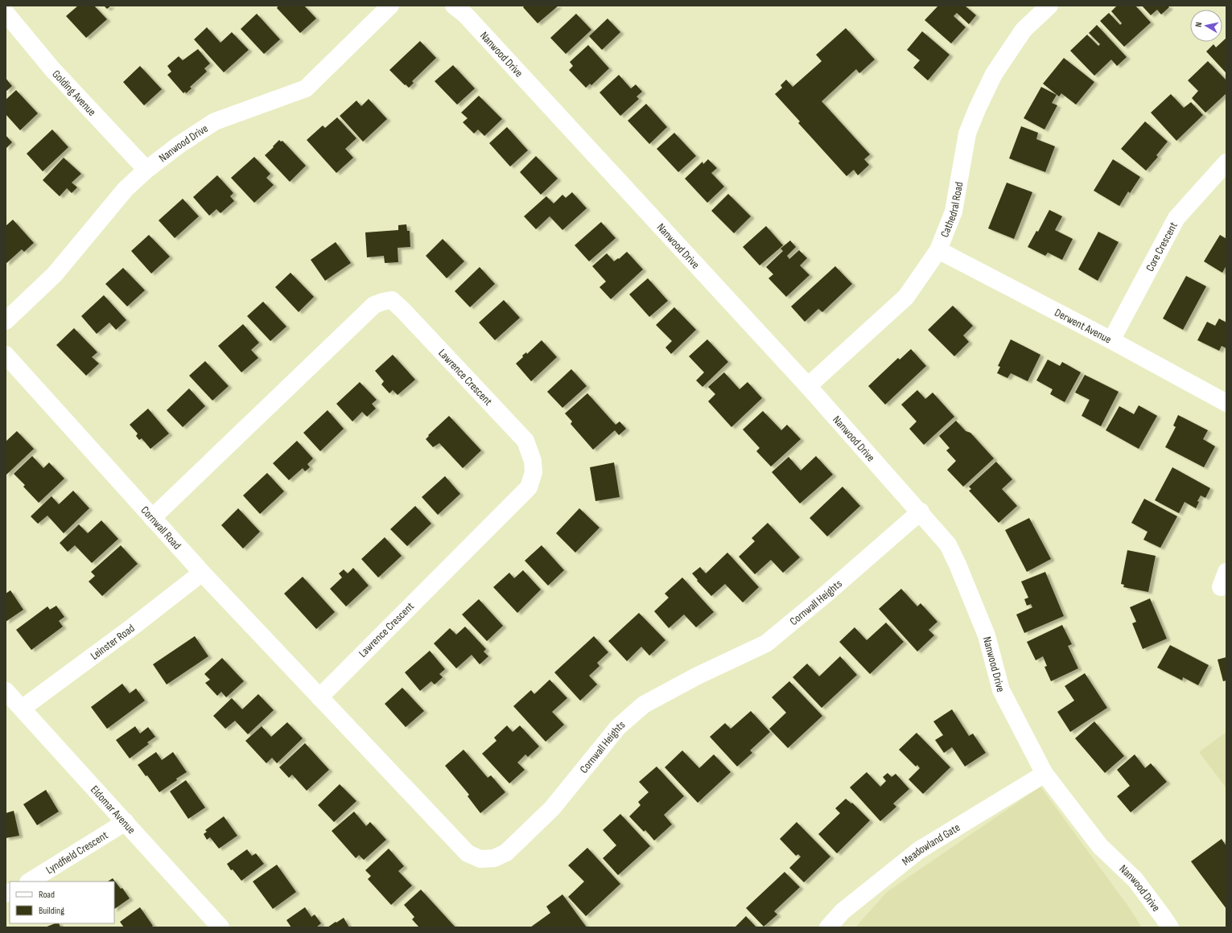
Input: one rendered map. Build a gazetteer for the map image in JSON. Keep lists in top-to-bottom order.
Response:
{
  "streets": {
    "street": [
      "Nanwood Drive",
      "Golding Avenue",
      "Cathedral Road",
      "Core Crescent",
      "Derwent Avenue",
      "Lawrence Crescent",
      "Cornwall Road",
      "Cornwall Heights",
      "Leinster Road",
      "Eldomar Avenue",
      "Meadowland Gate",
      "Lyndfield Crescent"
    ]
  },
  "crossings": [
    ["Nanwood Drive", "Golding Avenue"],
    ["Nanwood Drive", "Cathedral Road"],
    ["Nanwood Drive", "Cornwall Heights"],
    ["Nanwood Drive", "Meadowland Gate"],
    ["Cathedral Road", "Derwent Avenue"],
    ["Core Crescent", "Derwent Avenue"],
    ["Lawrence Crescent", "Cornwall Road"],
    ["Lawrence Crescent", "Cornwall Heights"],
    ["Cornwall Road", "Cornwall Heights"],
    ["Cornwall Road", "Leinster Road"],
    ["Leinster Road", "Eldomar Avenue"],
    ["Eldomar Avenue", "Lyndfield Crescent"]
  ],
  "legend": ["Road", "Building"],
  "north": "left"
}
